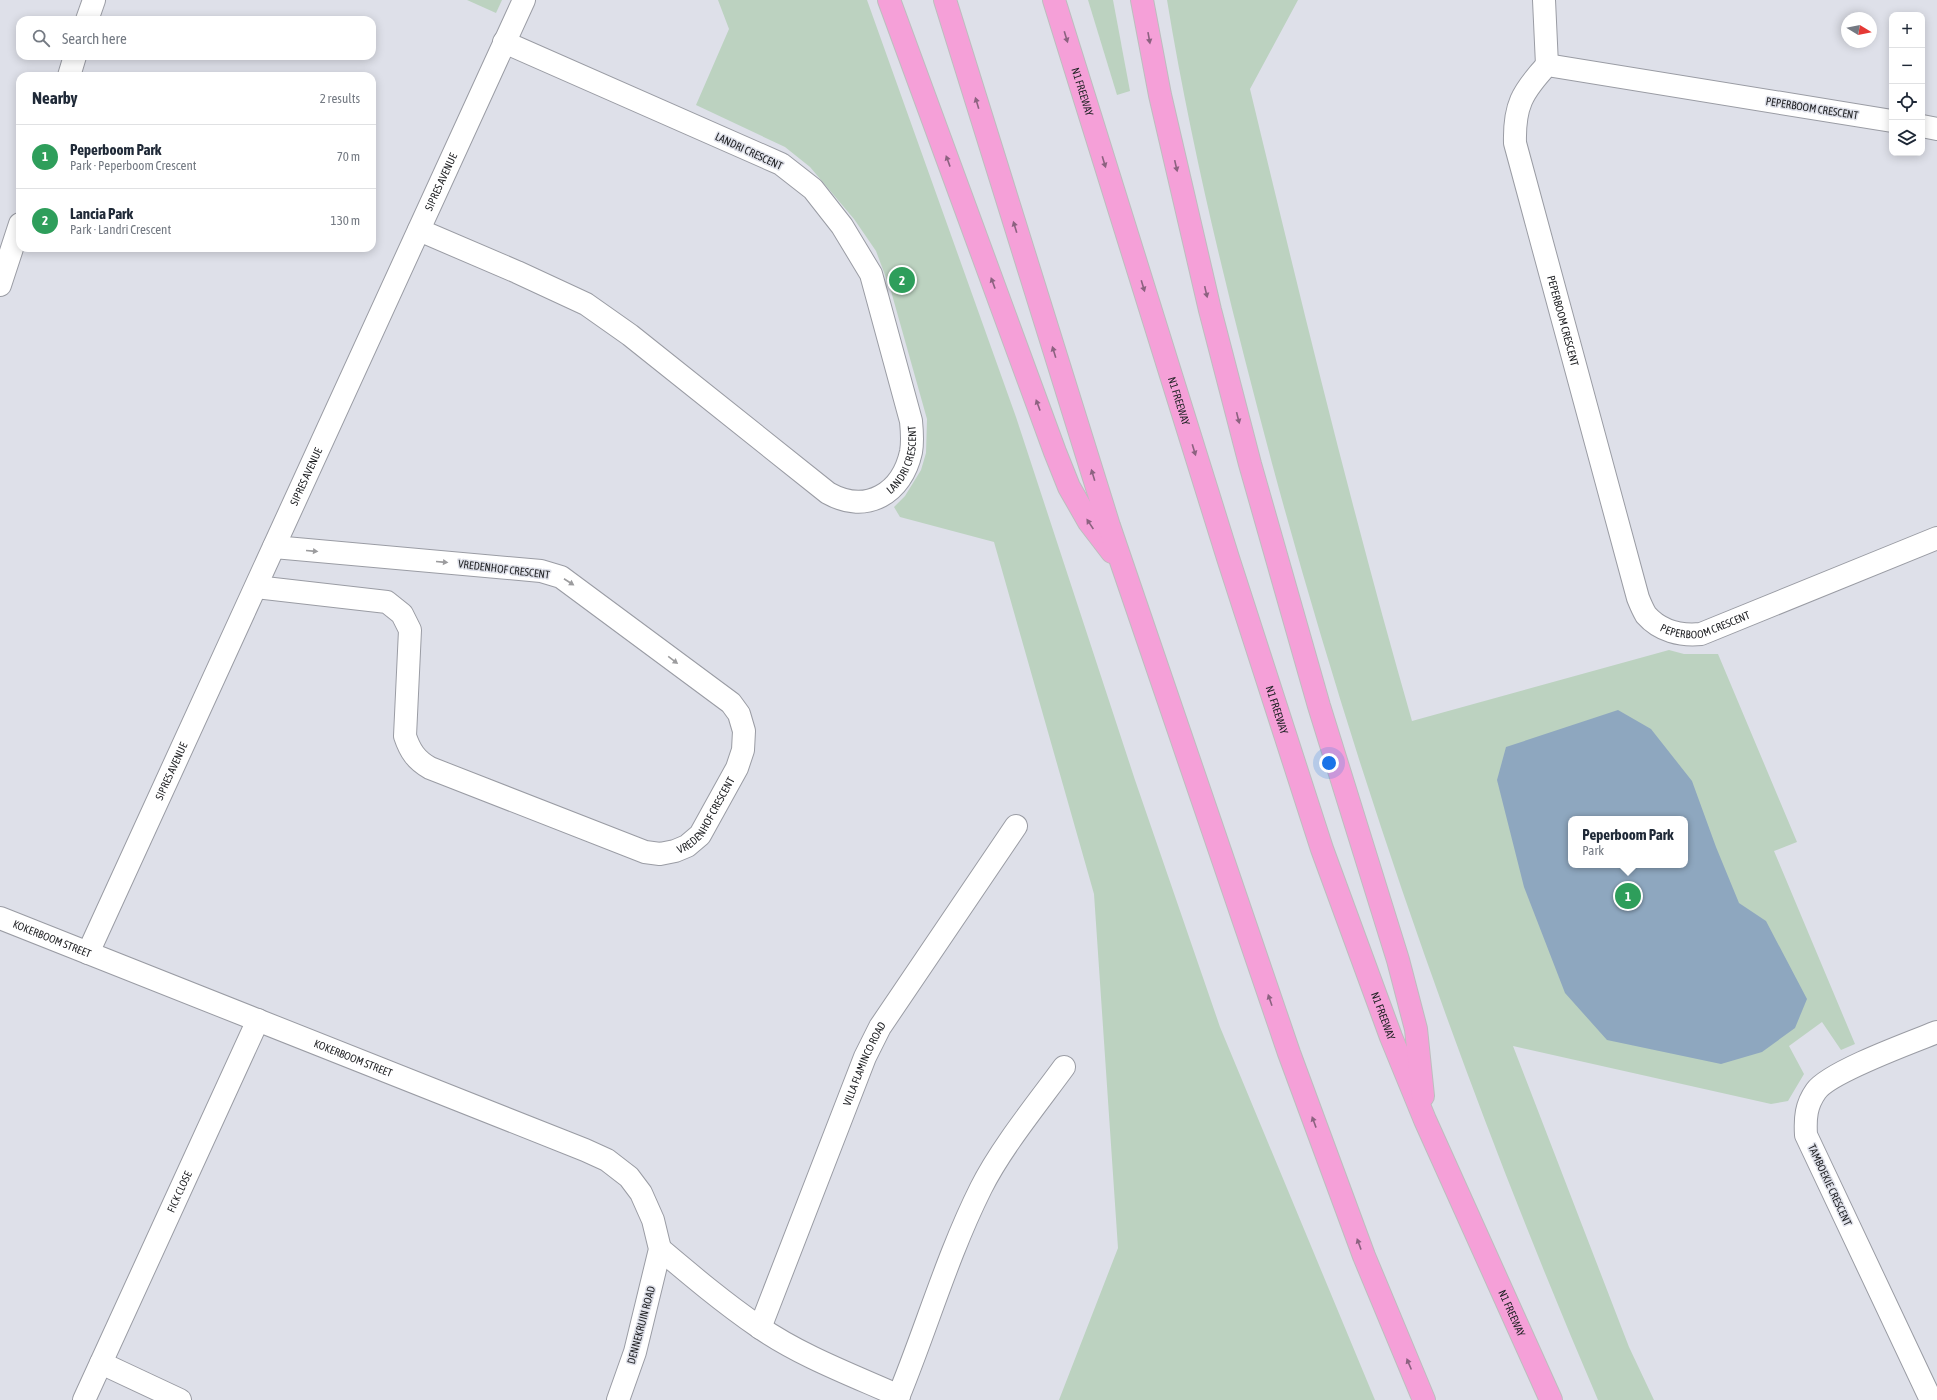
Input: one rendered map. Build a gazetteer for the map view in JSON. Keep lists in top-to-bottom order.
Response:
{
  "streets": {
    "highway": ["N1 FREEWAY"],
    "street": [
      "PEPERBOOM CRESCENT",
      "LANDRI CRESCENT",
      "SIPRES AVENUE",
      "VREDENHOF CRESCENT",
      "KOKERBOOM STREET",
      "VILLA FLAMINCO ROAD",
      "TAMBOEKIE CRESCENT",
      "FICK CLOSE",
      "DENNEKRUIN ROAD"
    ]
  },
  "crossings": [
    ["LANDRI CRESCENT", "SIPRES AVENUE"],
    ["SIPRES AVENUE", "VREDENHOF CRESCENT"],
    ["SIPRES AVENUE", "KOKERBOOM STREET"],
    ["KOKERBOOM STREET", "FICK CLOSE"],
    ["KOKERBOOM STREET", "DENNEKRUIN ROAD"]
  ],
  "north": "right",
  "page": {
    "map_buttons": ["+", "−"],
    "search": "Search here",
    "heading": ["Nearby", "2 results"],
    "list": [
      {
        "mark": "1",
        "name": "Peperboom Park",
        "note": "Park · Peperboom Crescent",
        "value": "70 m"
      },
      {
        "mark": "2",
        "name": "Lancia Park",
        "note": "Park · Landri Crescent",
        "value": "130 m"
      }
    ],
    "pins": ["2", "1"],
    "popup": ["Peperboom Park", "Park"]
  }
}
